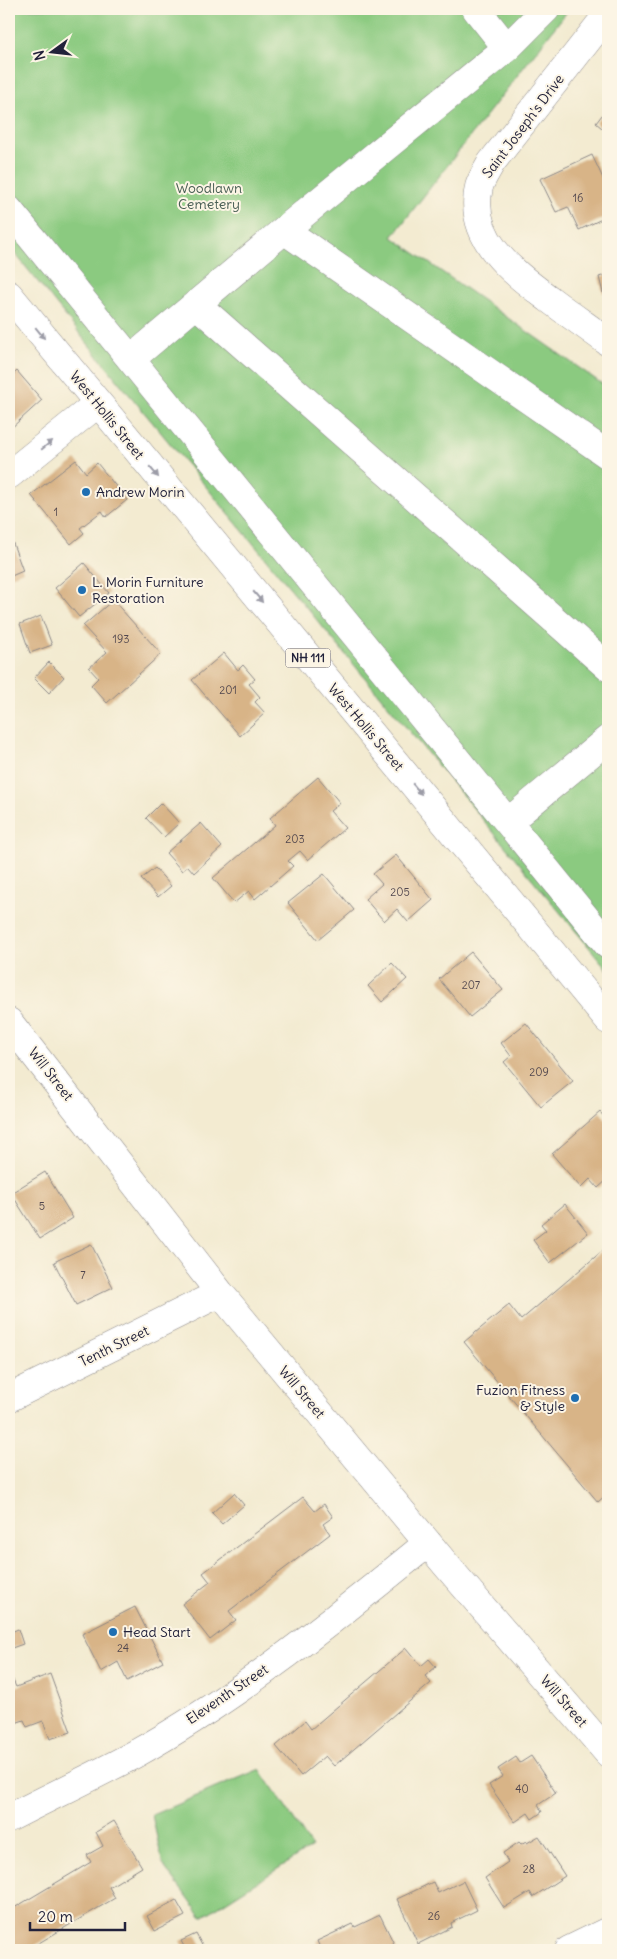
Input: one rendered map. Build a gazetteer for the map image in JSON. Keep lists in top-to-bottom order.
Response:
{
  "streets": {
    "street": [
      "Saint Joseph's Drive",
      "West Hollis Street",
      "NH 111",
      "Will Street",
      "Tenth Street",
      "Eleventh Street"
    ]
  },
  "crossings": [
    ["Will Street", "Tenth Street"],
    ["Will Street", "Eleventh Street"]
  ],
  "parks": ["Woodlawn Cemetery"],
  "places": [
    "Andrew Morin",
    "L. Morin Furniture Restoration",
    "Fuzion Fitness & Style",
    "Head Start"
  ],
  "house_numbers": [
    "16",
    "1",
    "193",
    "201",
    "203",
    "205",
    "207",
    "209",
    "5",
    "7",
    "24",
    "40",
    "28",
    "26"
  ],
  "scale_bar": "20 m",
  "north": "left"
}
